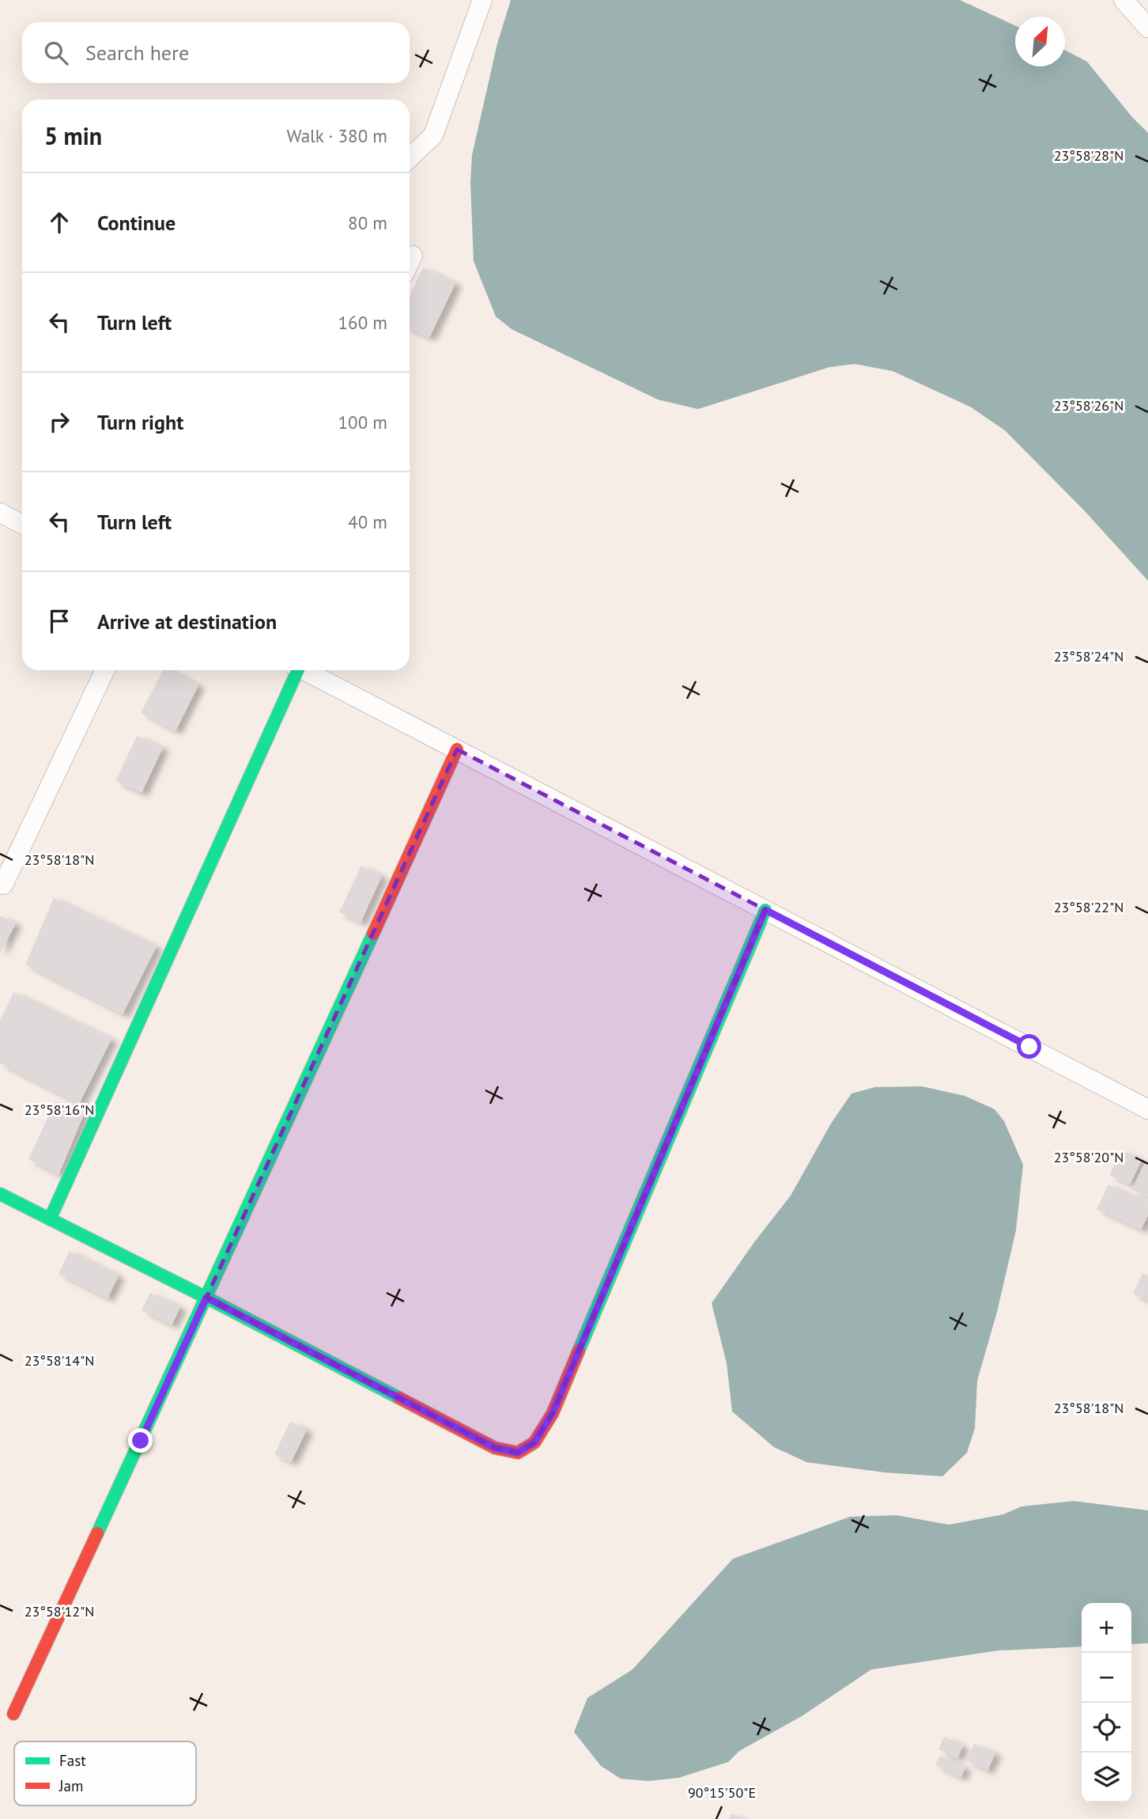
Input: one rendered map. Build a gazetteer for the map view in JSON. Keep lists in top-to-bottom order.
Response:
{
  "legend": ["Fast", "Jam"],
  "north": "top right",
  "page": {
    "search": "Search here",
    "heading": ["5 min", "Walk · 380 m"],
    "list": [
      ["Continue", "80 m"],
      ["Turn left", "160 m"],
      ["Turn right", "100 m"],
      ["Turn left", "40 m"],
      "Arrive at destination"
    ],
    "map_buttons": ["+", "−"]
  },
  "coordinates": [
    "23°58'28\"N",
    "23°58'26\"N",
    "23°58'24\"N",
    "23°58'18\"N",
    "23°58'22\"N",
    "23°58'16\"N",
    "23°58'20\"N",
    "23°58'14\"N",
    "23°58'12\"N",
    "90°15'50\"E"
  ]
}
